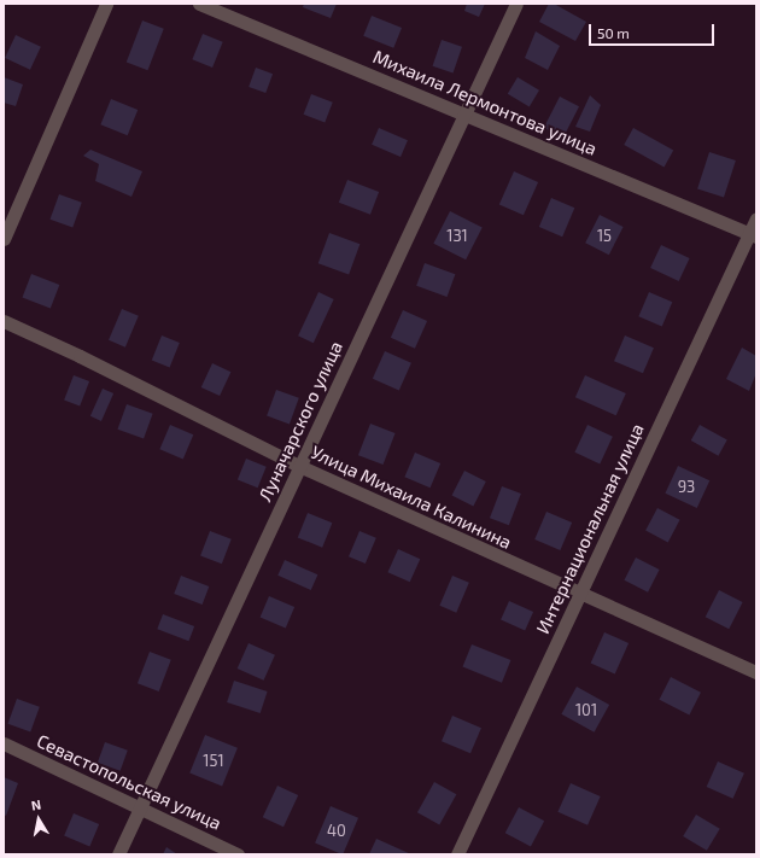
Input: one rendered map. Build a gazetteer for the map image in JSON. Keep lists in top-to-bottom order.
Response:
{
  "streets": {
    "street": [
      "Михаила Лермонтова улица",
      "Луначарского улица",
      "Улица Михаила Калинина",
      "Интернациональная улица",
      "Севастопольская улица"
    ]
  },
  "crossings": [
    ["Михаила Лермонтова улица", "Луначарского улица"],
    ["Михаила Лермонтова улица", "Интернациональная улица"],
    ["Луначарского улица", "Улица Михаила Калинина"],
    ["Луначарского улица", "Севастопольская улица"],
    ["Улица Михаила Калинина", "Интернациональная улица"]
  ],
  "house_numbers": [
    "131",
    "15",
    "93",
    "101",
    "151",
    "40"
  ],
  "scale_bar": "50 m",
  "north": "top"
}
